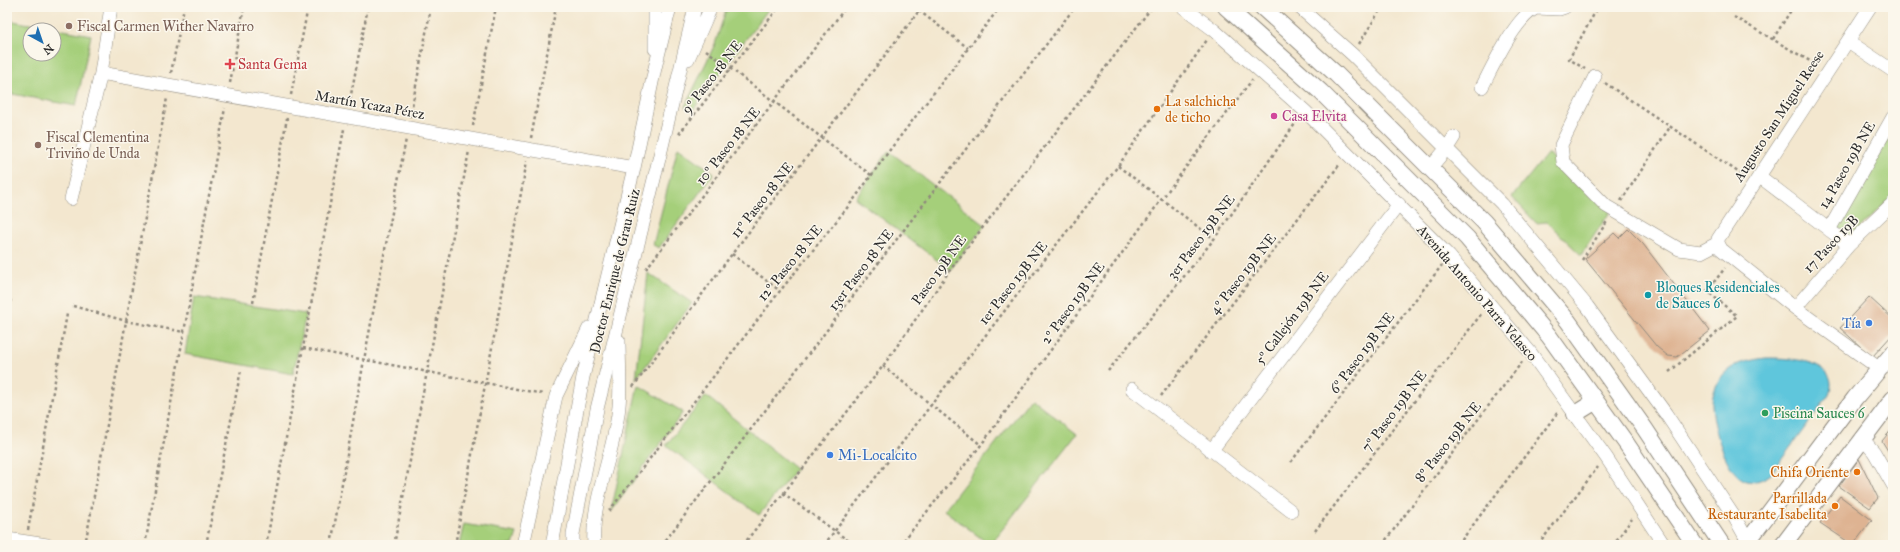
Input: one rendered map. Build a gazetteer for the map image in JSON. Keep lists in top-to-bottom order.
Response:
{
  "streets": {
    "main road": ["Avenida Antonio Parra Velasco"],
    "street": [
      "Martín Ycaza Pérez",
      "Augusto San Miguel Reese",
      "14 Paseo 19B NE",
      "17 Paseo 19B",
      "Doctor Enrique de Grau Ruiz",
      "5º Callejón 19B NE"
    ],
    "path": [
      "9º Paseo 18 NE",
      "10º Paseo 18 NE",
      "11º Paseo 18 NE",
      "3er Paseo 19B NE",
      "12º Paseo 18 NE",
      "13er Paseo 18 NE",
      "Paseo 19B NE",
      "4º Paseo 19B NE",
      "1er Paseo 19B NE",
      "2º Paseo 19B NE",
      "6º Paseo 19B NE",
      "7º Paseo 19B NE",
      "8º Paseo 19B NE"
    ]
  },
  "crossings": [
    ["Martín Ycaza Pérez", "Doctor Enrique de Grau Ruiz"],
    ["3er Paseo 19B NE", "Avenida Antonio Parra Velasco"],
    ["4º Paseo 19B NE", "Avenida Antonio Parra Velasco"],
    ["1er Paseo 19B NE", "Avenida Antonio Parra Velasco"],
    ["Avenida Antonio Parra Velasco", "2º Paseo 19B NE"],
    ["Avenida Antonio Parra Velasco", "5º Callejón 19B NE"],
    ["Avenida Antonio Parra Velasco", "6º Paseo 19B NE"],
    ["Avenida Antonio Parra Velasco", "7º Paseo 19B NE"],
    ["Avenida Antonio Parra Velasco", "8º Paseo 19B NE"]
  ],
  "places": {
    "other": [
      "Fiscal Carmen Wither Navarro",
      "La salchicha de ticho",
      "Casa Elvita",
      "Fiscal Clementina Triviño de Unda",
      "Bloques Residenciales de Sauces 6",
      "Tía",
      "Piscina Sauces 6",
      "Mi-Localcito",
      "Chifa Oriente",
      "Parrillada Restaurante Isabelita"
    ],
    "health": ["Santa Gema"]
  },
  "north": "bottom right"
}
